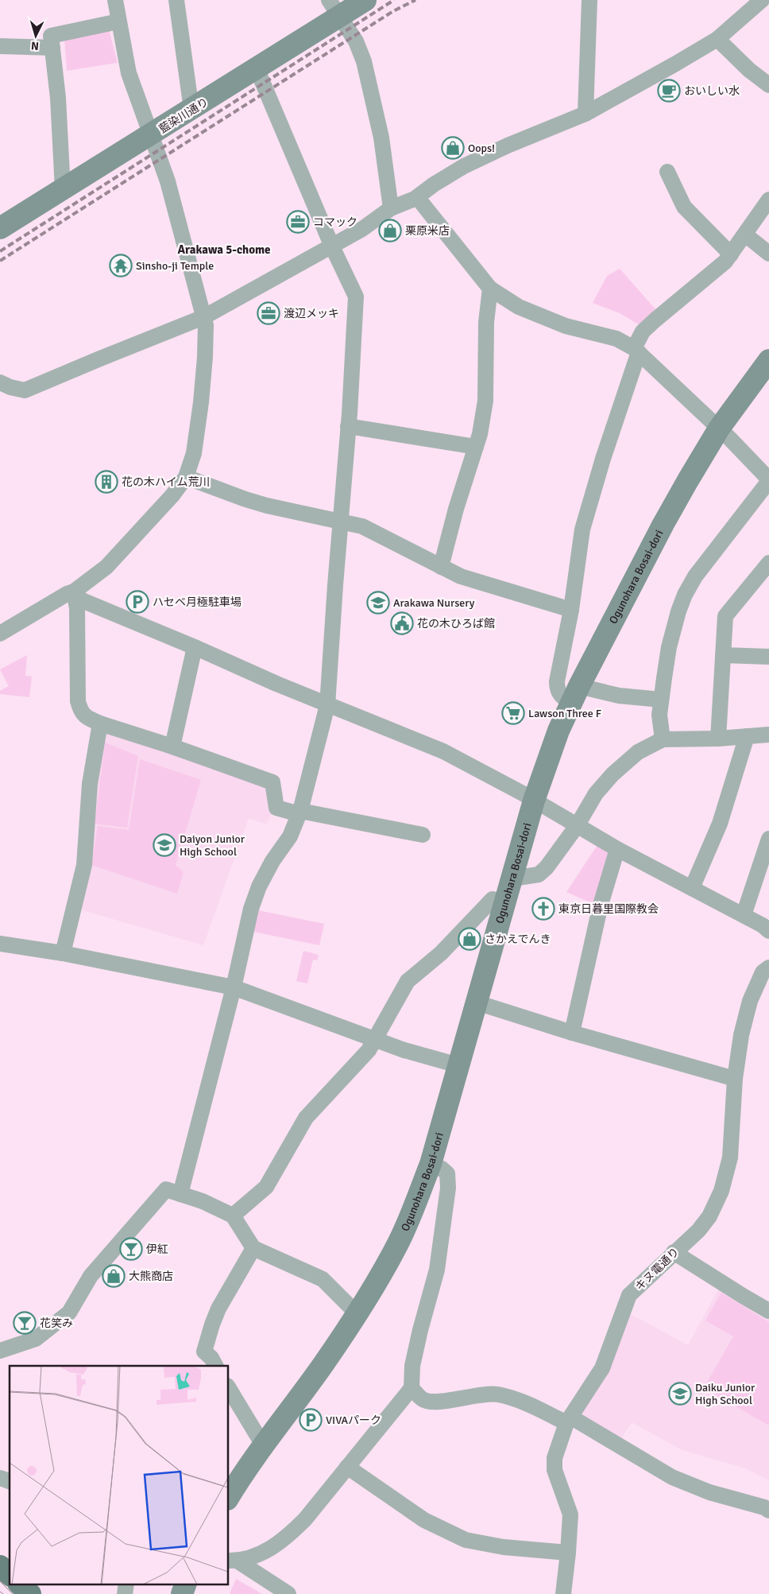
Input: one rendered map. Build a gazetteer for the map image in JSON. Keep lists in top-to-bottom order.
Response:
{
  "streets": {
    "street": ["藍染川通り", "Ogunohara Bosai-dori", "キヌ電通り"]
  },
  "districts": ["Arakawa 5-chome"],
  "places": {
    "cafe": ["おいしい水"],
    "shop": [
      "Oops!",
      "栗原米店",
      "さかえでんき",
      "大熊商店"
    ],
    "office": ["コマック", "渡辺メッキ"],
    "temple": ["Sinsho-ji Temple"],
    "building": ["花の木ハイム荒川"],
    "parking": ["ハセベ月極駐車場", "VIVAパーク"],
    "school or university": ["Arakawa Nursery", "Daiyon Junior High School", "Daiku Junior High School"],
    "public building": ["花の木ひろば館"],
    "supermarket": ["Lawson Three F"],
    "church": ["東京日暮里国際教会"],
    "bar": ["伊紅", "花笑み"]
  },
  "north": "bottom"
}
